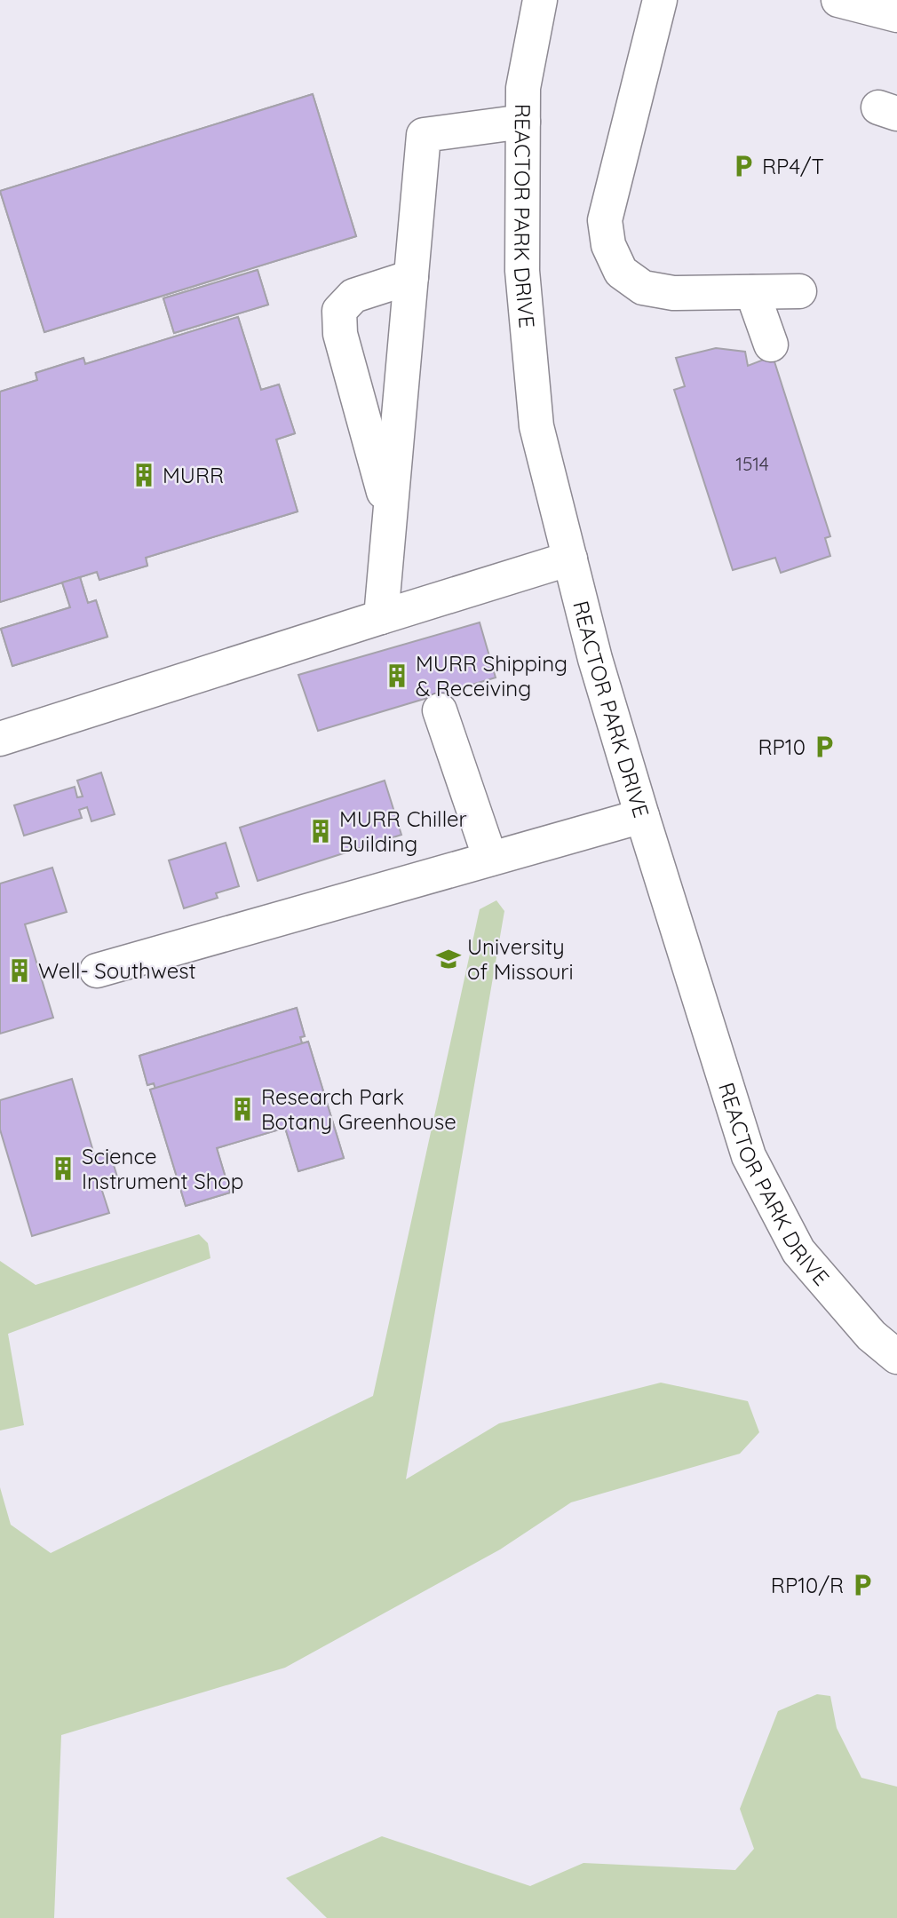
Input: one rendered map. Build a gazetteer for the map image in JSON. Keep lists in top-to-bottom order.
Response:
{
  "streets": {
    "street": ["REACTOR PARK DRIVE"]
  },
  "places": {
    "parking": ["RP4/T", "RP10", "RP10/R"],
    "building": [
      "MURR",
      "MURR Shipping & Receiving",
      "MURR Chiller Building",
      "Well- Southwest",
      "Research Park Botany Greenhouse",
      "Science Instrument Shop"
    ],
    "school or university": ["University of Missouri"]
  },
  "house_numbers": ["1514"]
}
